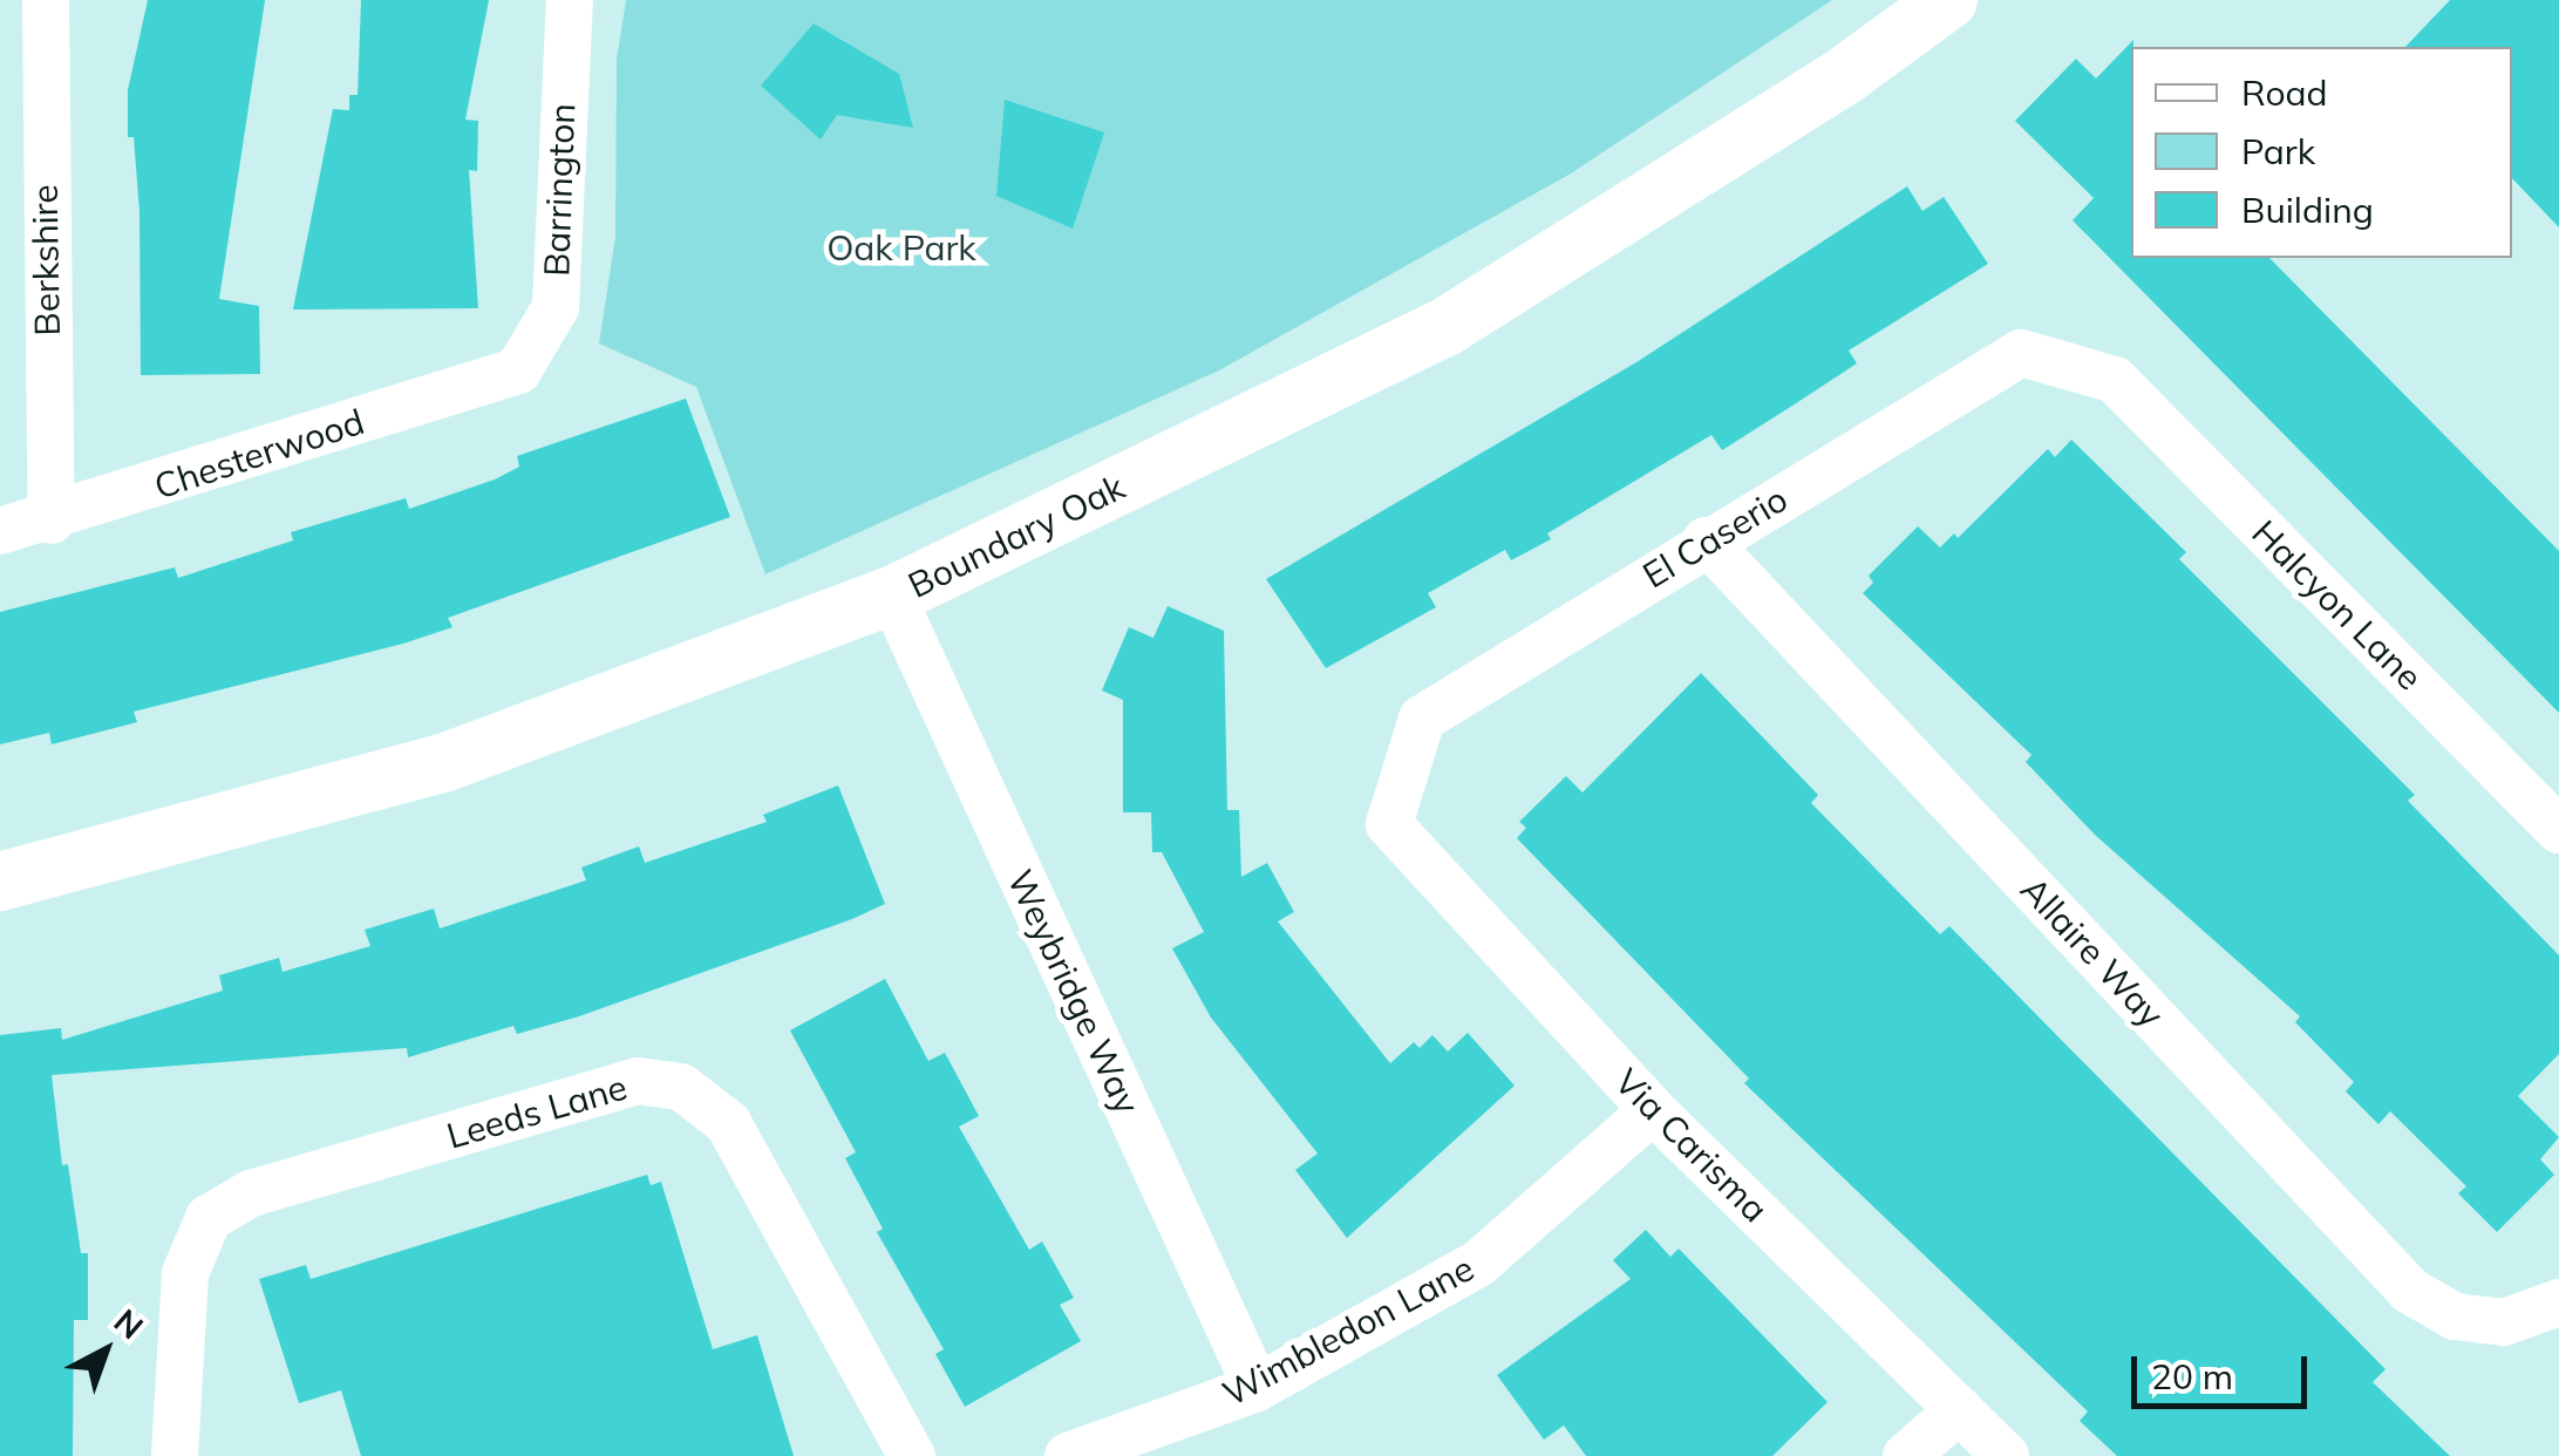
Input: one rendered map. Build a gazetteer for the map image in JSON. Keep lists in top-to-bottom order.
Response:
{
  "streets": {
    "street": [
      "Barrington",
      "Berkshire",
      "Chesterwood",
      "Boundary Oak",
      "El Caserio",
      "Halcyon Lane",
      "Allaire Way",
      "Weybridge Way",
      "Leeds Lane",
      "Via Carisma",
      "Wimbledon Lane"
    ]
  },
  "crossings": [
    ["Barrington", "Chesterwood"],
    ["Berkshire", "Chesterwood"],
    ["Boundary Oak", "Weybridge Way"],
    ["El Caserio", "Halcyon Lane"],
    ["El Caserio", "Allaire Way"],
    ["El Caserio", "Via Carisma"],
    ["Weybridge Way", "Wimbledon Lane"],
    ["Via Carisma", "Wimbledon Lane"]
  ],
  "parks": ["Oak Park"],
  "legend": ["Road", "Park", "Building"],
  "scale_bar": "20 m",
  "north": "top right"
}
